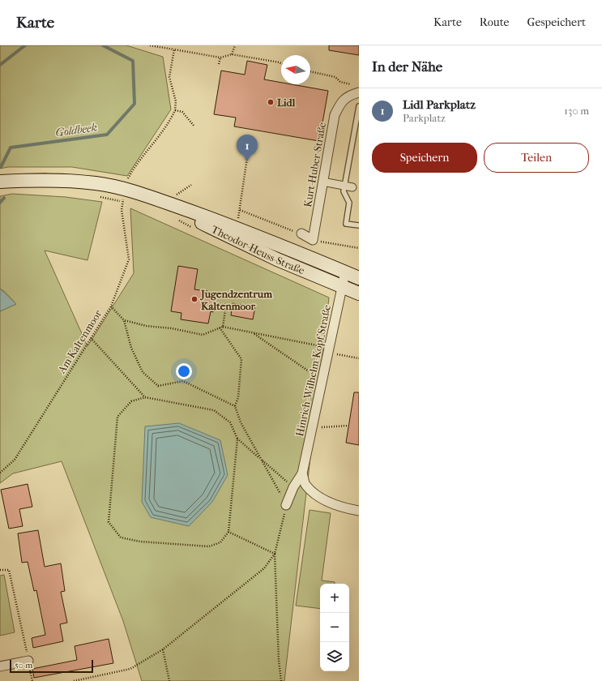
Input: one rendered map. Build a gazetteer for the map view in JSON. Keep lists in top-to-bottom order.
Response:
{
  "streets": {
    "main road": ["Theodor-Heuss-Straße"],
    "street": ["Kurt-Huber-Straße", "Hinrich-Wilhelm-Kopf-Straße"],
    "path": ["Am Kaltenmoor"]
  },
  "crossings": [
    ["Theodor-Heuss-Straße", "Hinrich-Wilhelm-Kopf-Straße"]
  ],
  "water": ["Goldbeek"],
  "places": ["Lidl", "Jugendzentrum Kaltenmoor"],
  "scale_bar": "50 m",
  "north": "left",
  "page": {
    "header": "Karte",
    "nav": ["Karte", "Route", "Gespeichert"],
    "heading": "In der Nähe",
    "list": [
      {
        "mark": "1",
        "name": "Lidl Parkplatz",
        "note": "Parkplatz",
        "value": "130 m"
      }
    ],
    "buttons": ["Speichern", "Teilen"],
    "pins": "1",
    "map_buttons": ["+", "−"],
    "scale": "50 m"
  }
}
